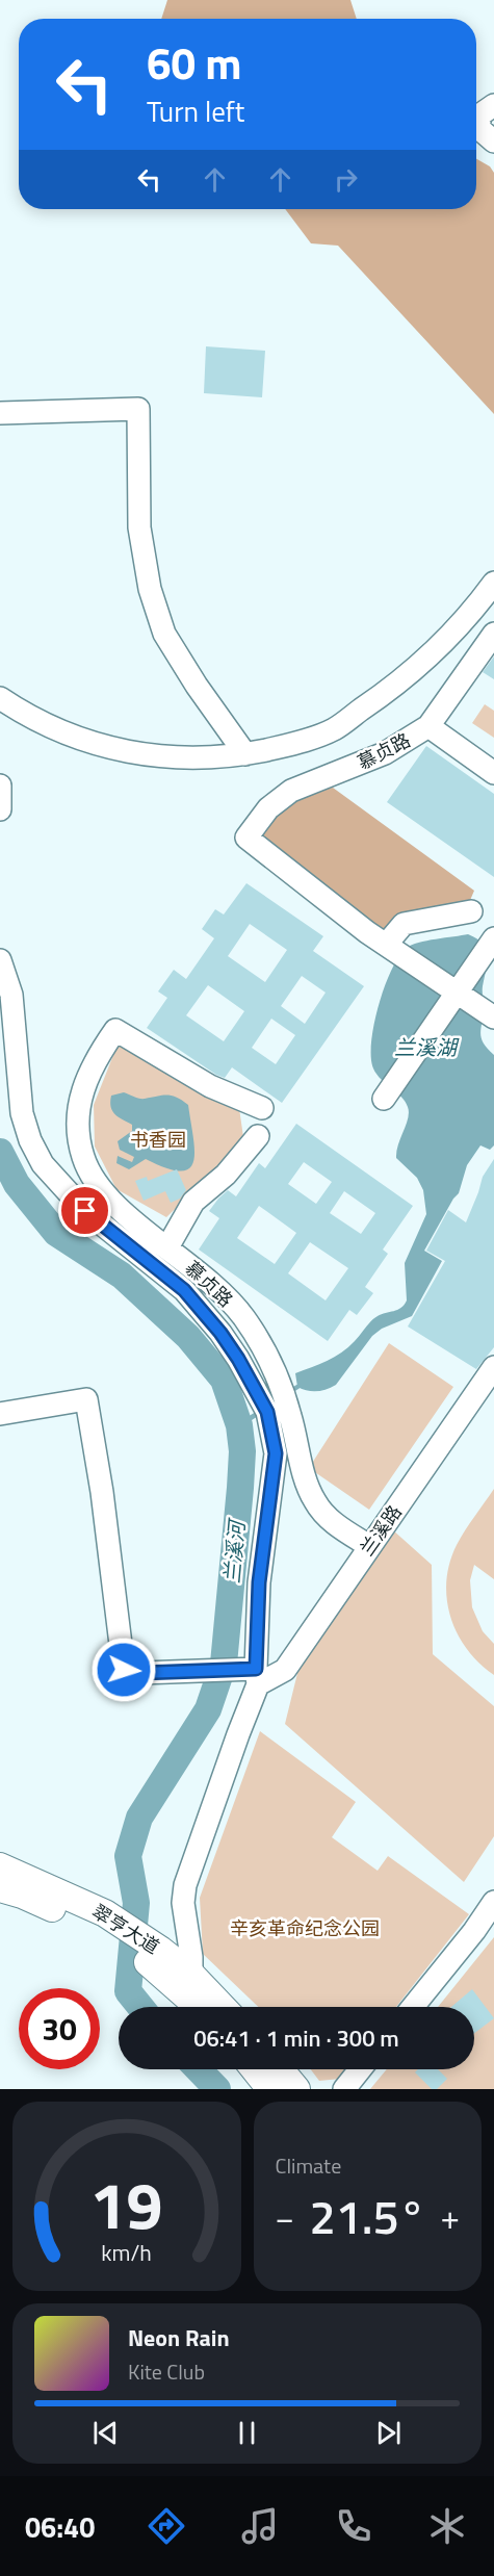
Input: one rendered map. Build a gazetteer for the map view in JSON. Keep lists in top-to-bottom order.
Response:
{
  "streets": {
    "main road": ["翠亨大道"],
    "street": ["慕贞路", "兰溪路"]
  },
  "crossings": [
    ["慕贞路", "兰溪路"]
  ],
  "water": ["兰溪湖", "兰溪河"],
  "parks": ["书香园", "辛亥革命纪念公园"],
  "page": {
    "turn": ["60 m", "Turn left"],
    "limit": "30",
    "trip": "06:41 · 1 min · 300 m",
    "tile": "Climate",
    "heat": ["−", "21.5°", "+"],
    "song": ["Neon Rain", "Kite Club"],
    "tabs": "06:40",
    "gauge": ["19", "km/h"]
  }
}
